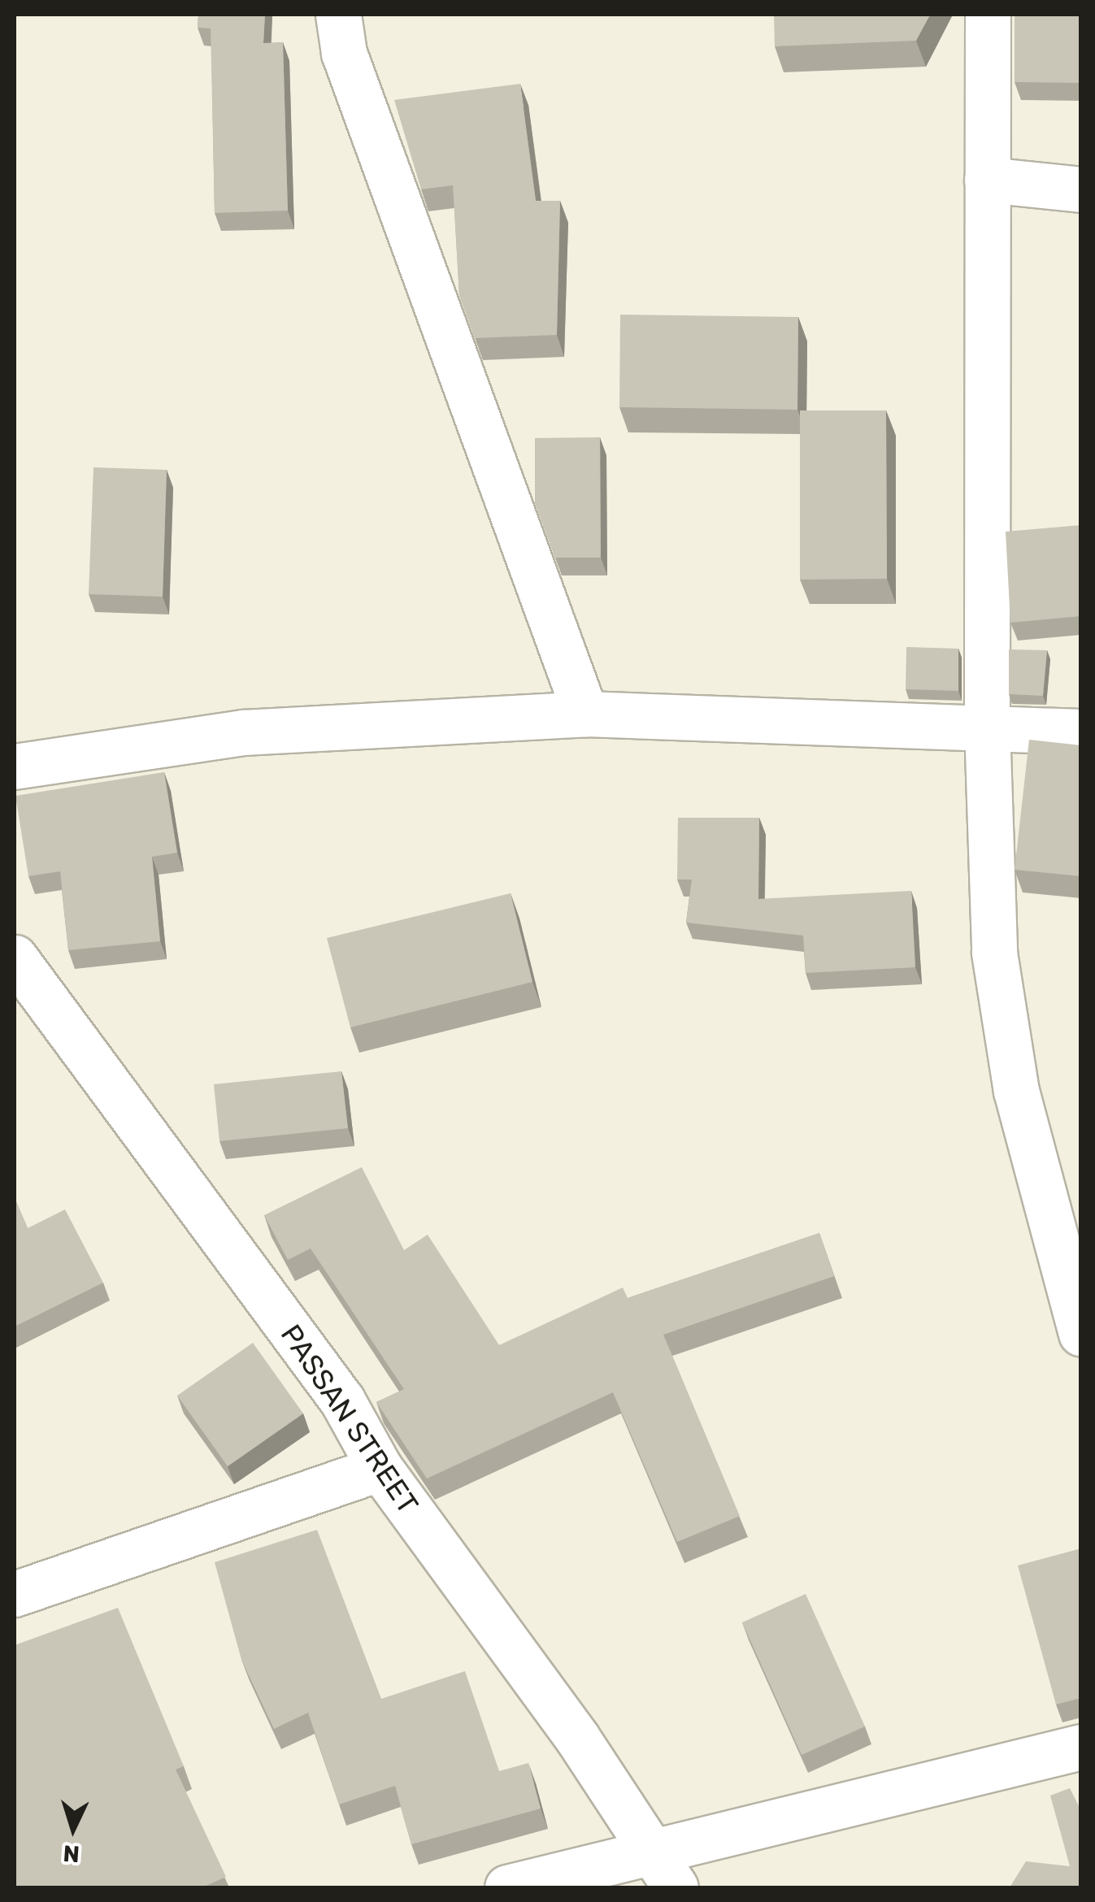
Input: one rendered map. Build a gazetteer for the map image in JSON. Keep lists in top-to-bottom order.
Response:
{
  "streets": {
    "street": ["PASSAN STREET"]
  },
  "north": "bottom"
}
